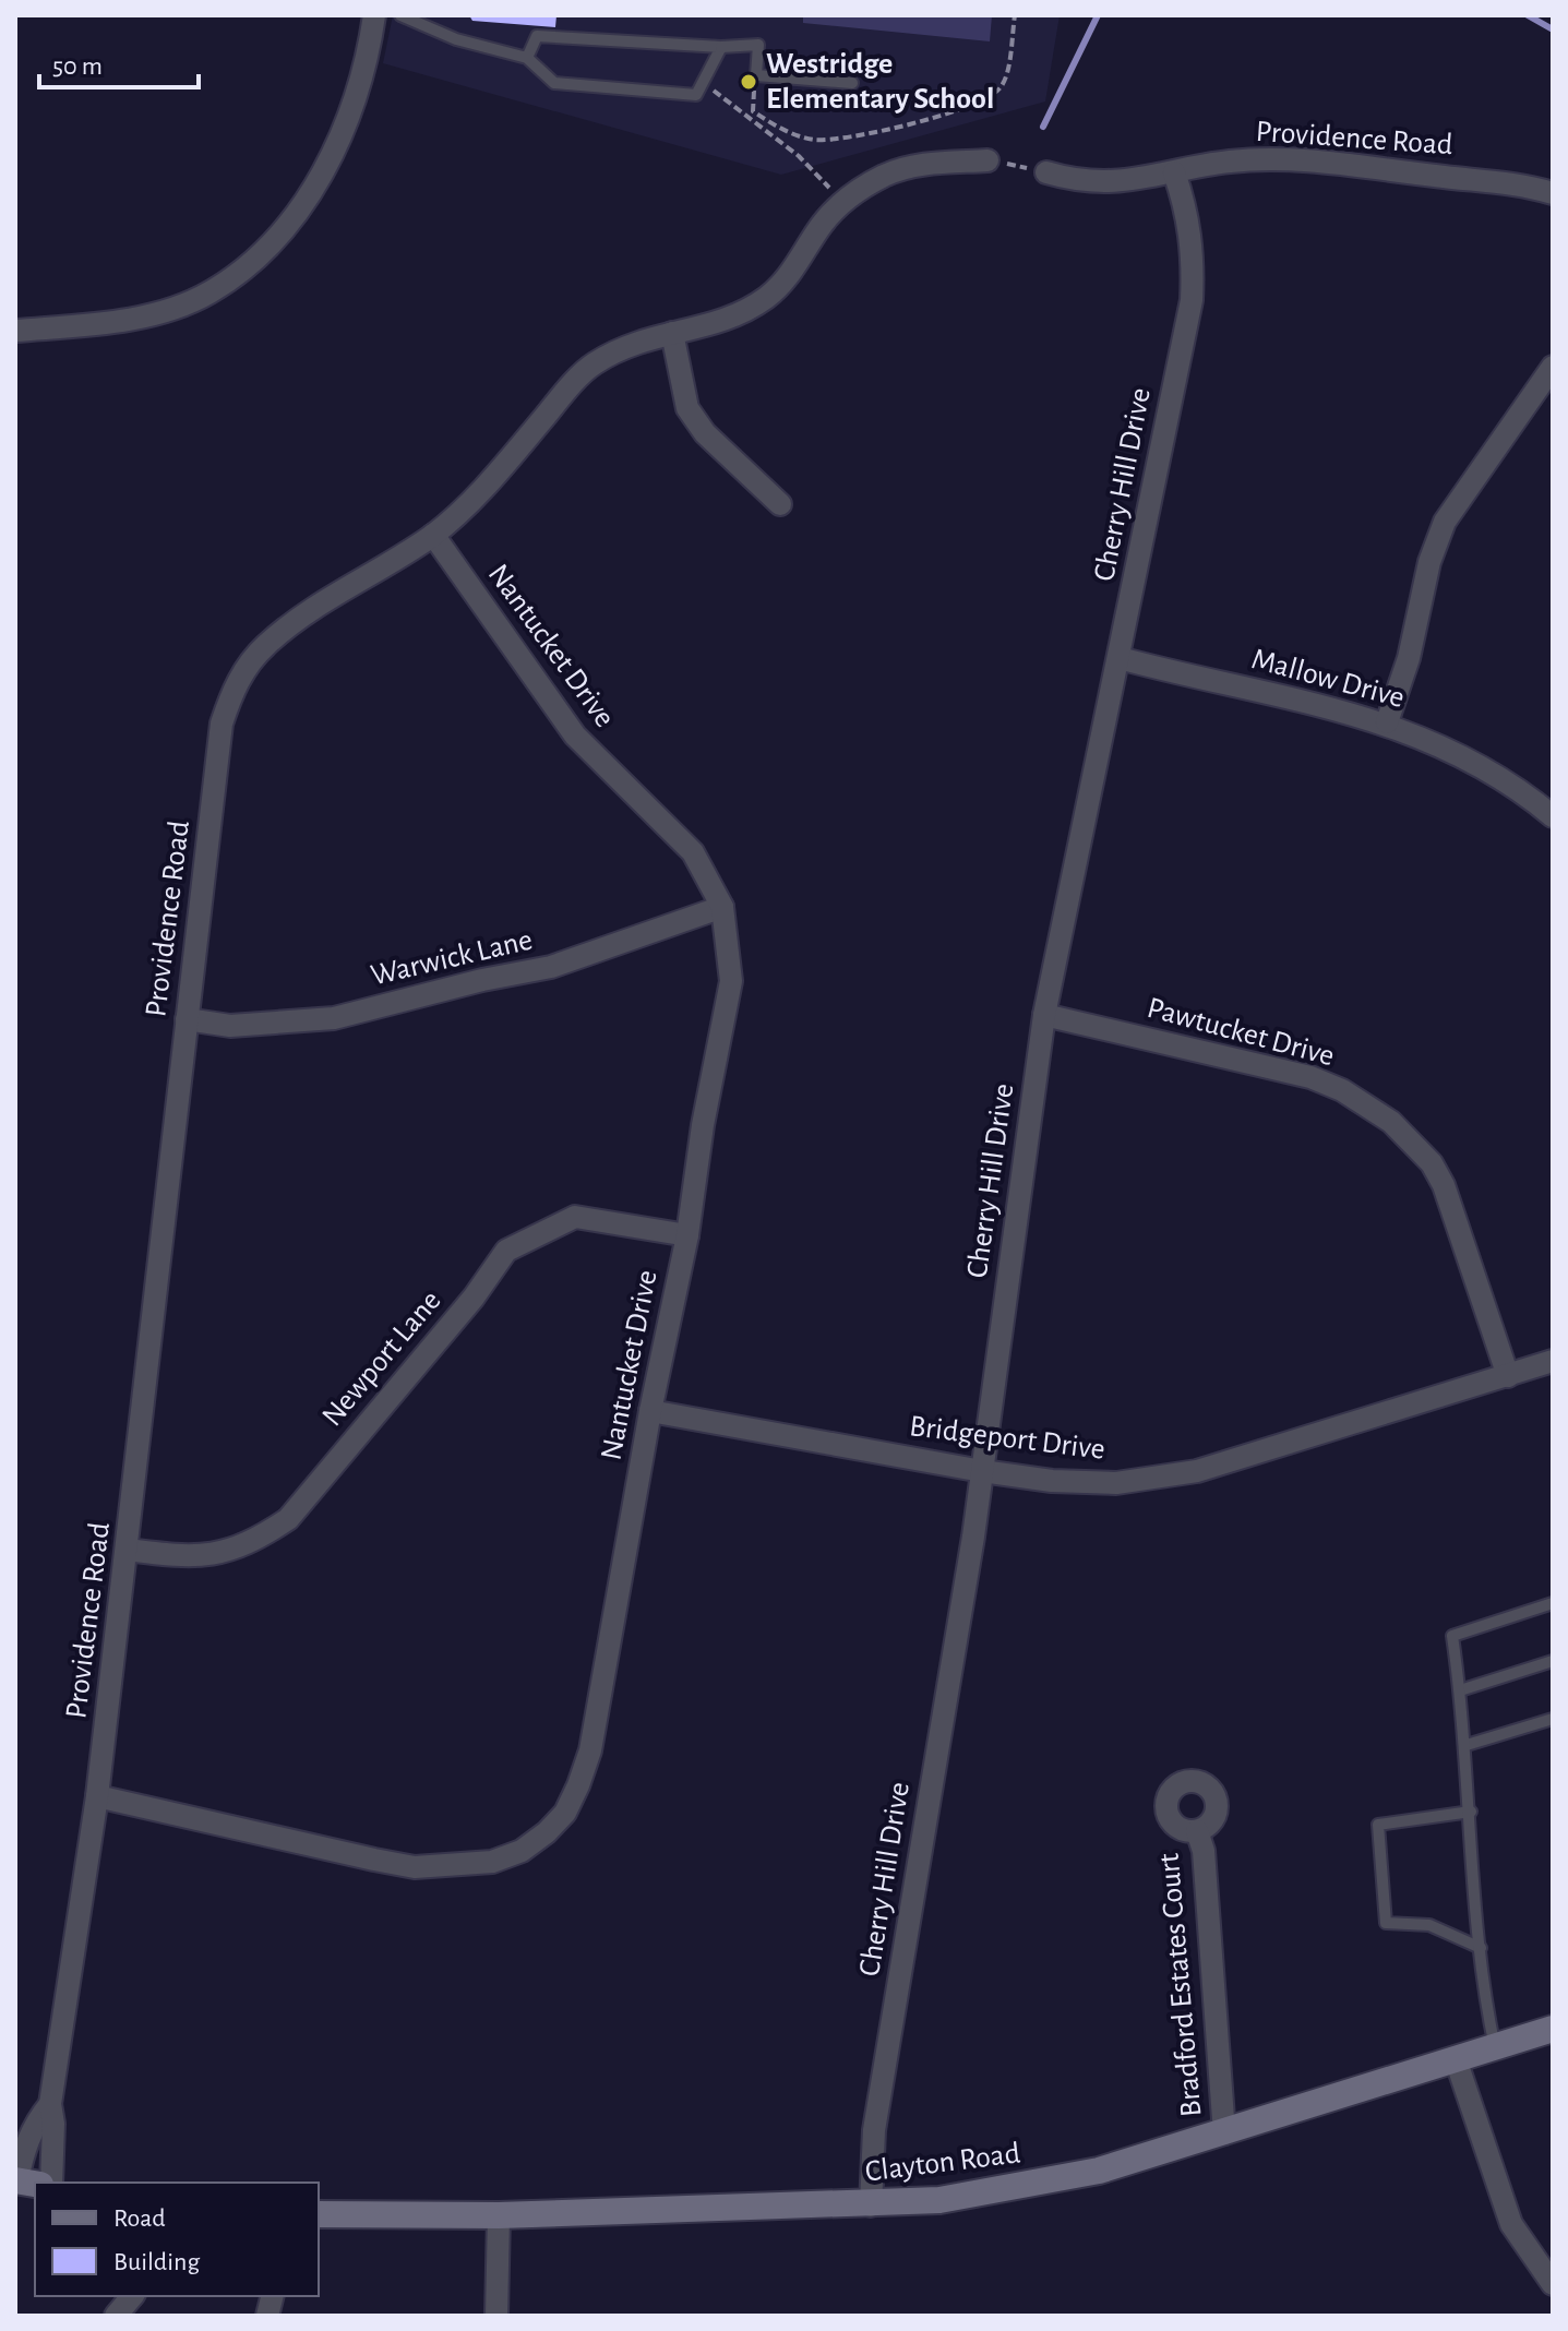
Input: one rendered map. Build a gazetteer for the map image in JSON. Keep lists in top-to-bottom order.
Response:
{
  "streets": {
    "main road": ["Clayton Road"],
    "street": [
      "Providence Road",
      "Cherry Hill Drive",
      "Nantucket Drive",
      "Mallow Drive",
      "Warwick Lane",
      "Pawtucket Drive",
      "Newport Lane",
      "Bridgeport Drive",
      "Bradford Estates Court"
    ]
  },
  "crossings": [
    ["Providence Road", "Cherry Hill Drive"],
    ["Providence Road", "Nantucket Drive"],
    ["Providence Road", "Warwick Lane"],
    ["Providence Road", "Newport Lane"],
    ["Cherry Hill Drive", "Mallow Drive"],
    ["Cherry Hill Drive", "Pawtucket Drive"],
    ["Cherry Hill Drive", "Bridgeport Drive"],
    ["Cherry Hill Drive", "Clayton Road"],
    ["Nantucket Drive", "Warwick Lane"],
    ["Nantucket Drive", "Newport Lane"],
    ["Nantucket Drive", "Bridgeport Drive"],
    ["Pawtucket Drive", "Bridgeport Drive"],
    ["Bradford Estates Court", "Clayton Road"]
  ],
  "places": ["Westridge Elementary School"],
  "legend": ["Road", "Building"],
  "scale_bar": "50 m"
}
